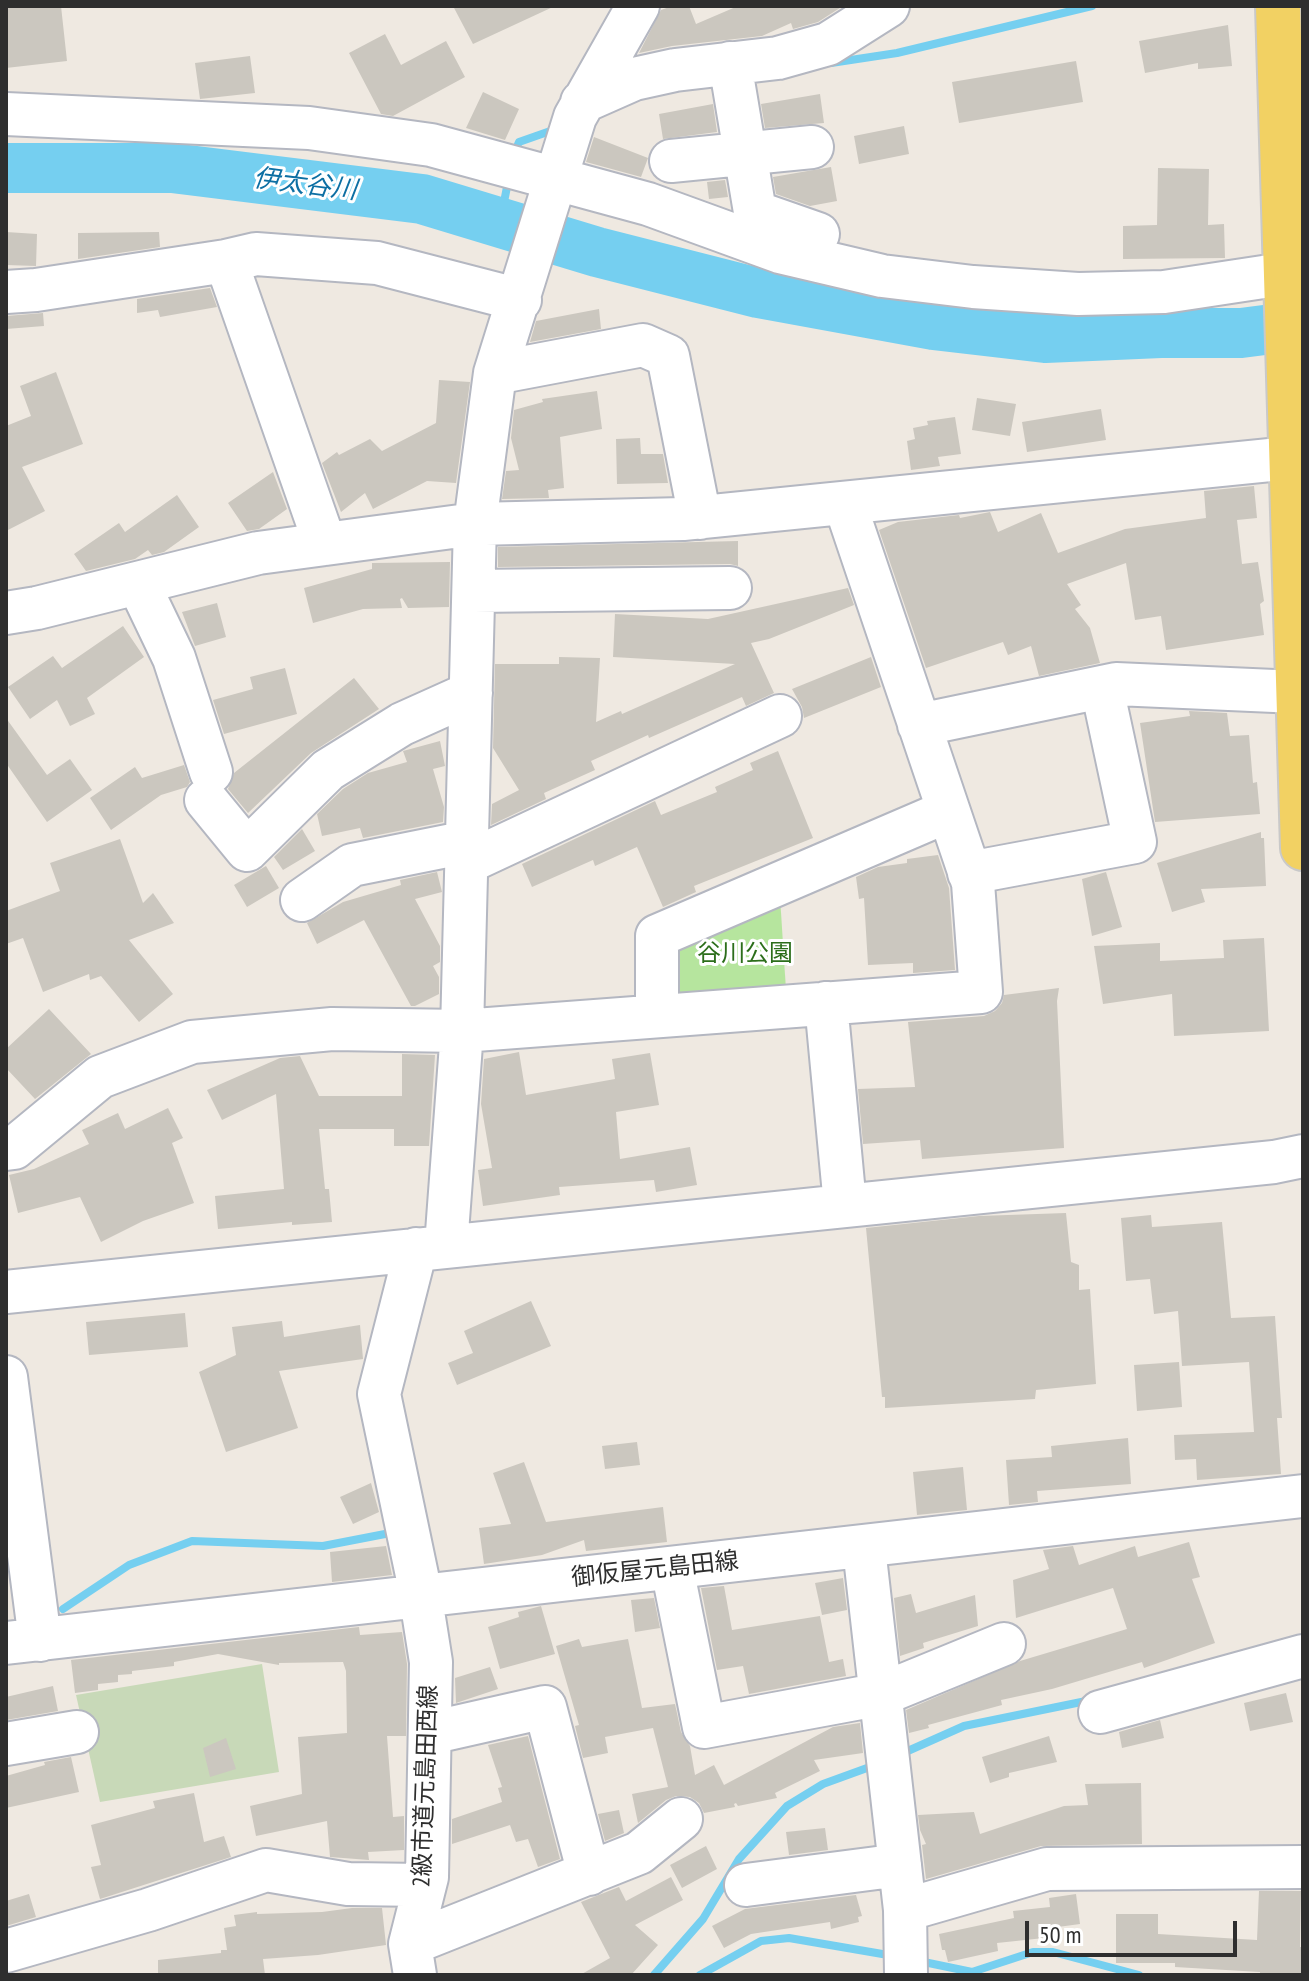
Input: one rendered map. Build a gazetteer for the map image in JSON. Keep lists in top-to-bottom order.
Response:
{
  "streets": {
    "street": ["御仮屋元島田線", "2級市道元島田西線"]
  },
  "crossings": [
    ["御仮屋元島田線", "2級市道元島田西線"]
  ],
  "water": ["伊太谷川"],
  "parks": ["谷川公園"],
  "scale_bar": "50 m"
}
